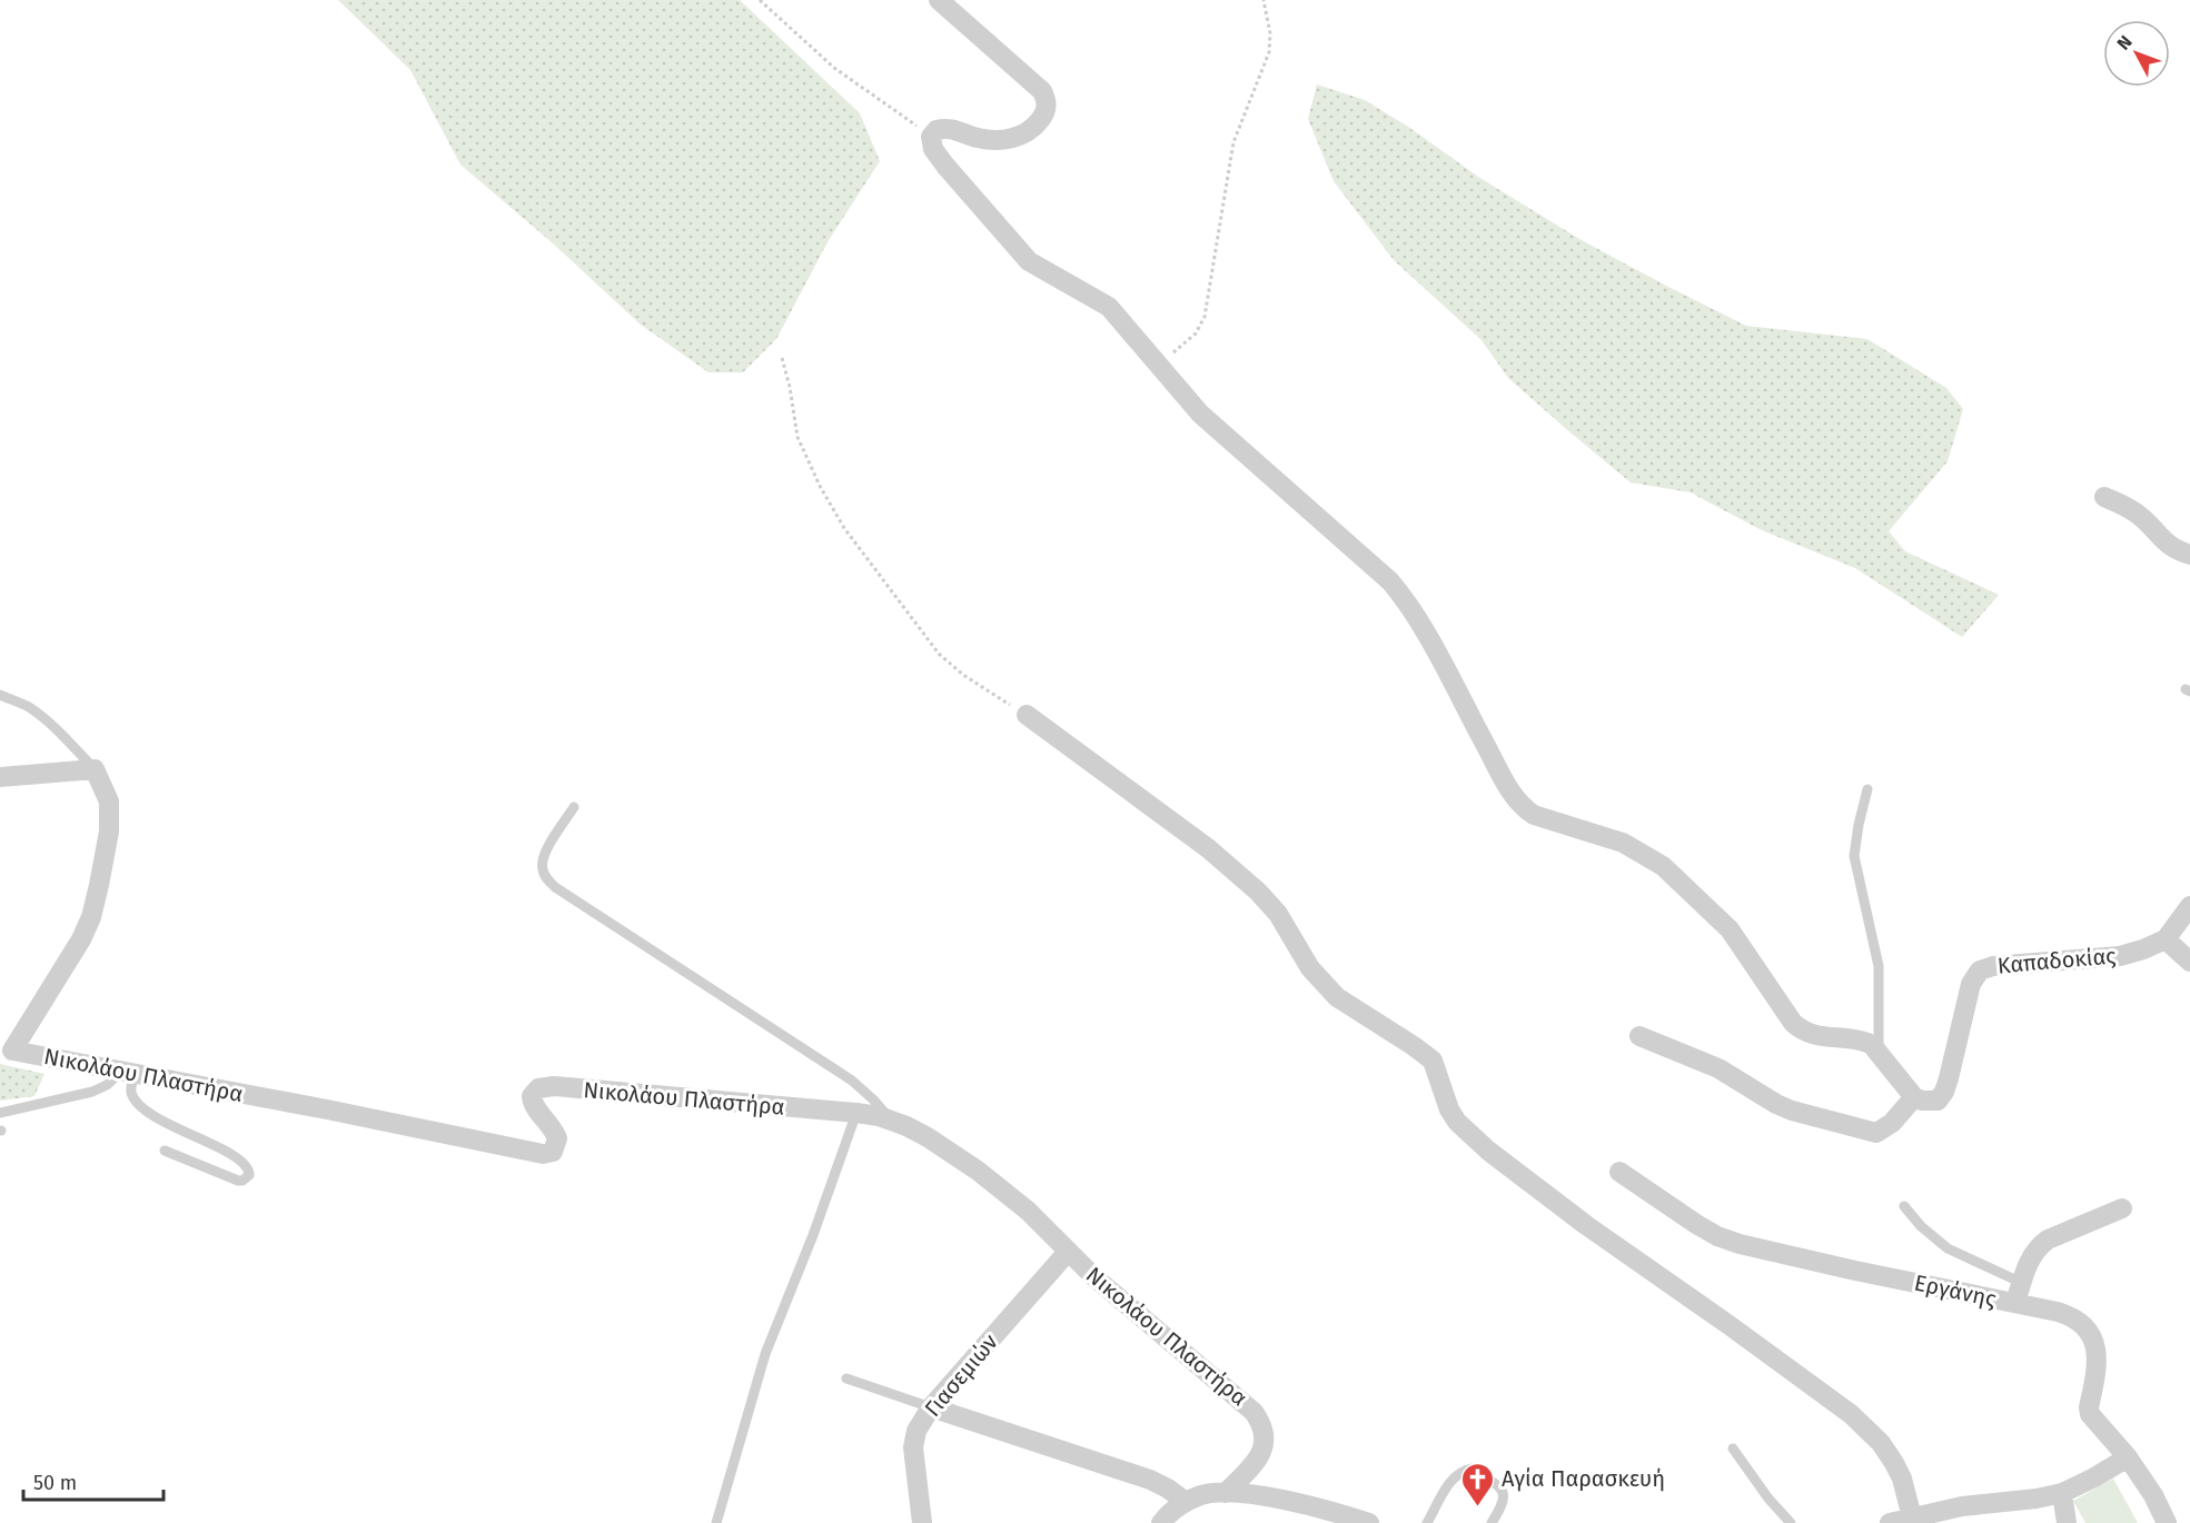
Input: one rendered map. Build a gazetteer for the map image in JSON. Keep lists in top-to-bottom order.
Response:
{
  "streets": {
    "street": [
      "Καπαδοκίας",
      "Νικολάου Πλαστήρα",
      "Εργάνης",
      "Γιασεμιών"
    ]
  },
  "crossings": [
    ["Νικολάου Πλαστήρα", "Γιασεμιών"]
  ],
  "places": {
    "church": ["Αγία Παρασκευή"]
  },
  "scale_bar": "50 m",
  "north": "top left"
}
